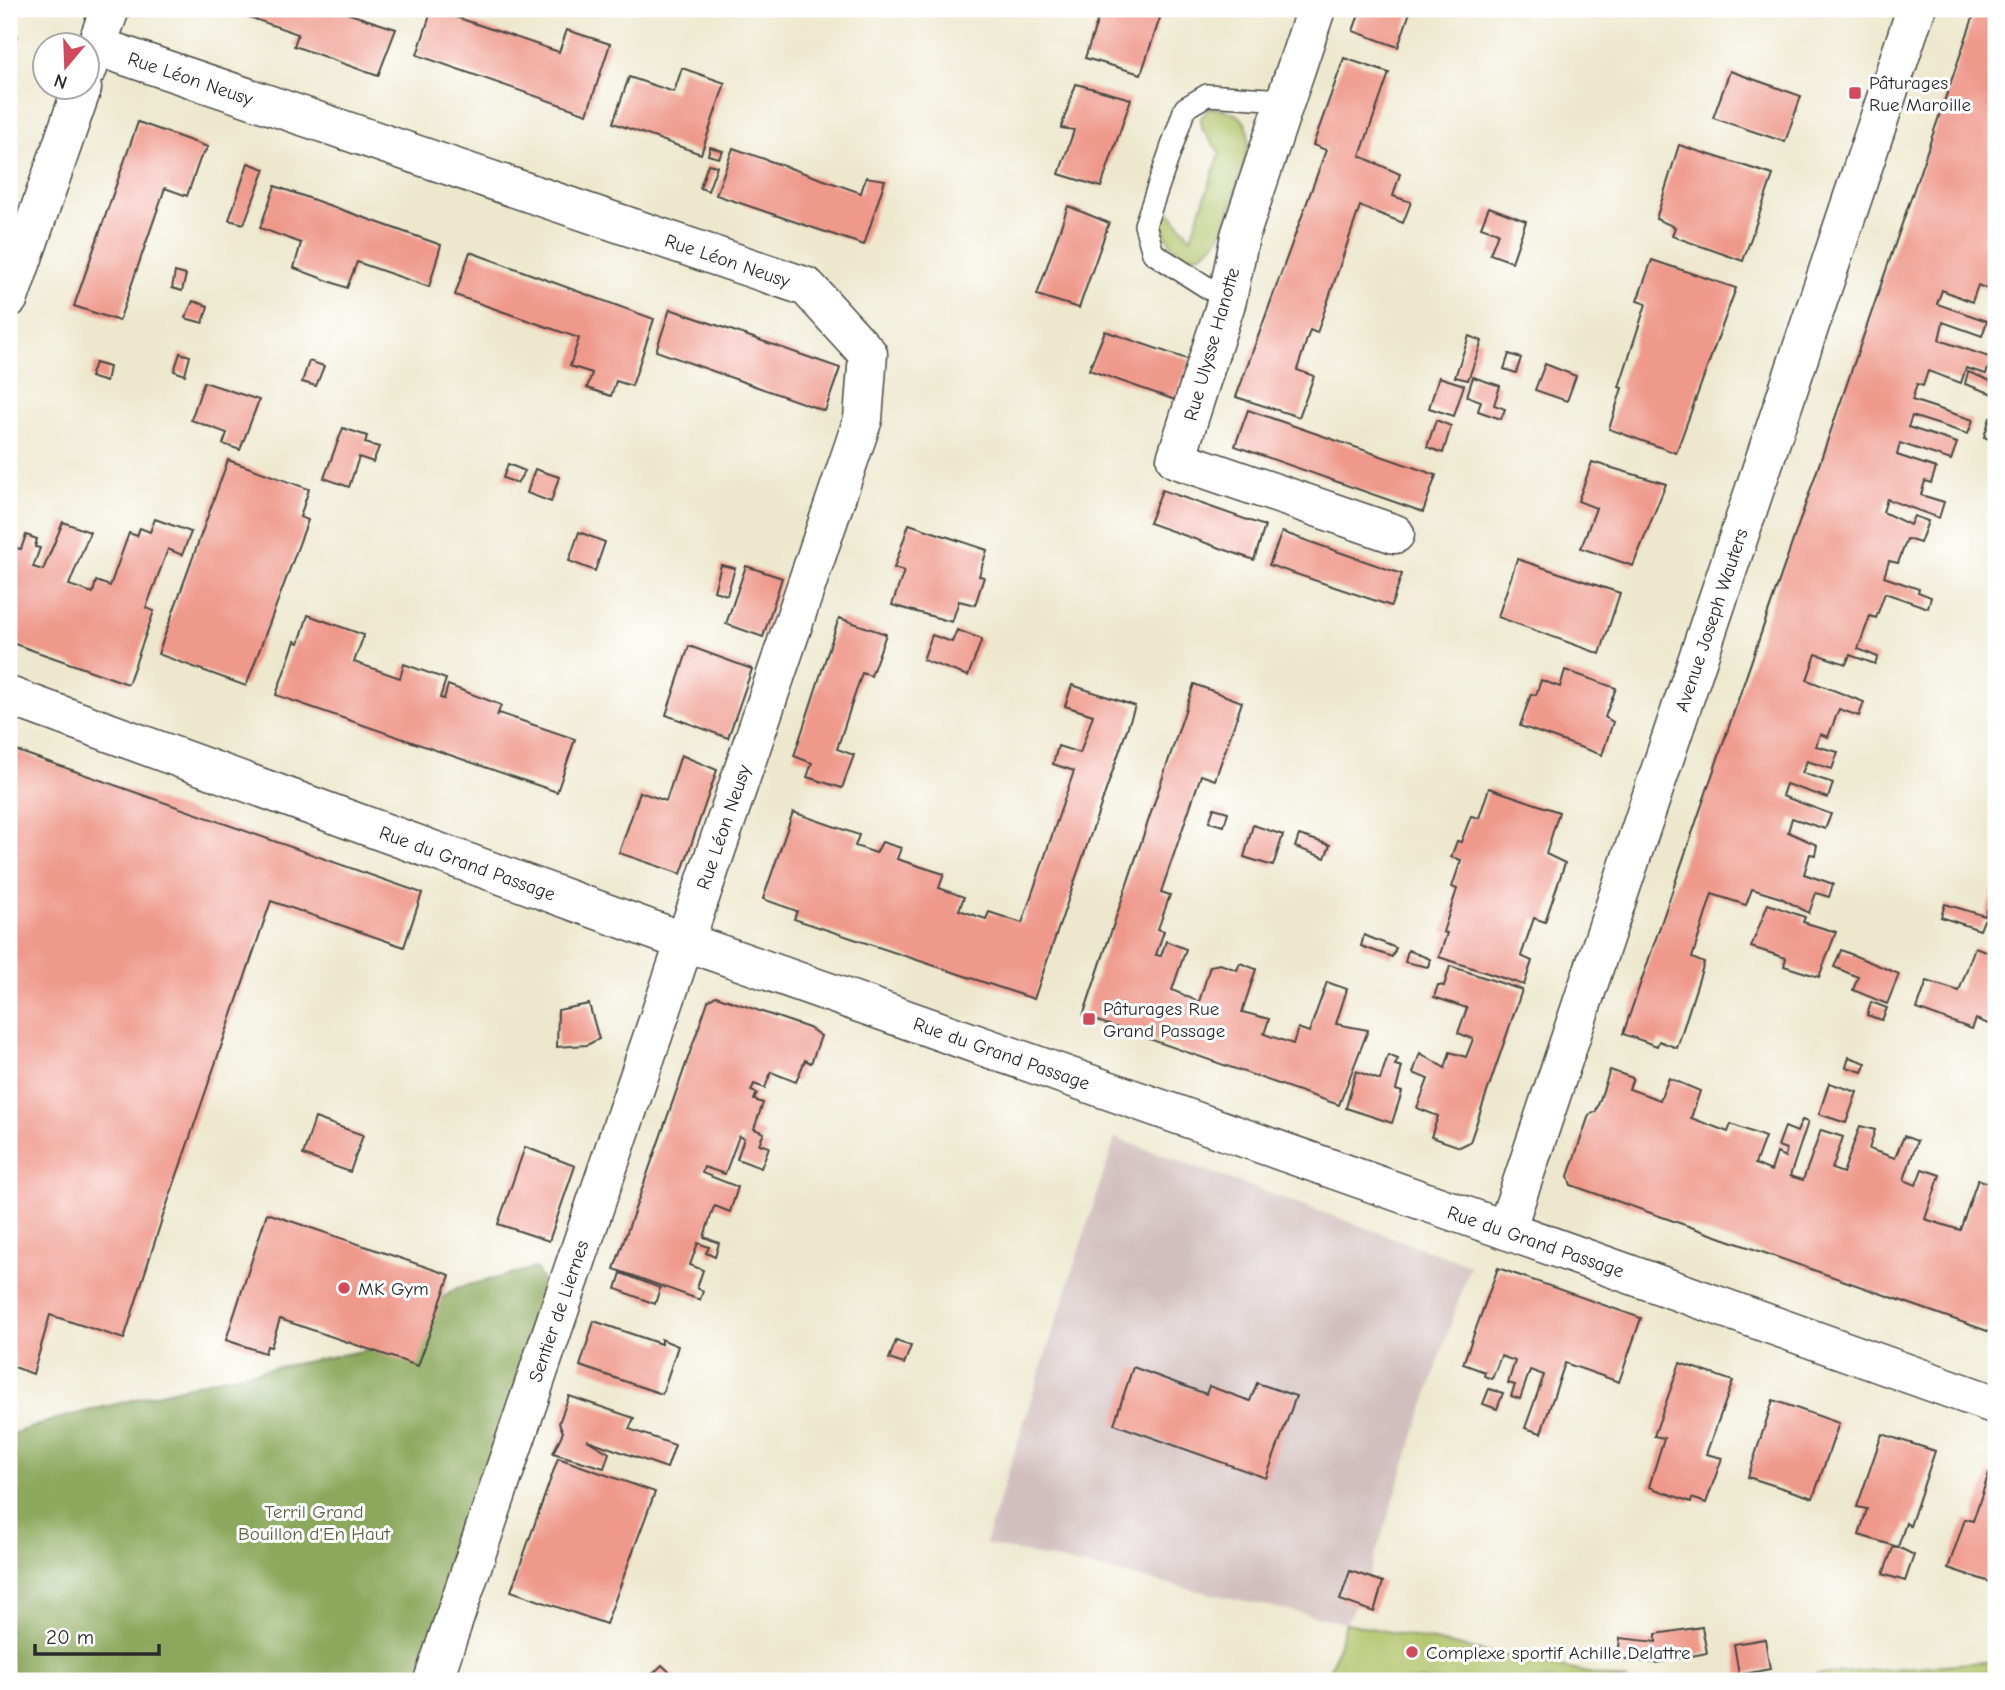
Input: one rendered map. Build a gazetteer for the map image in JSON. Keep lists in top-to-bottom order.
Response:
{
  "streets": {
    "street": [
      "Rue Léon Neusy",
      "Rue Ulysse Hanotte",
      "Avenue Joseph Wauters",
      "Rue du Grand Passage",
      "Sentier de Liernes"
    ]
  },
  "crossings": [
    ["Rue Léon Neusy", "Rue du Grand Passage"],
    ["Rue Léon Neusy", "Sentier de Liernes"],
    ["Avenue Joseph Wauters", "Rue du Grand Passage"],
    ["Rue du Grand Passage", "Sentier de Liernes"]
  ],
  "parks": ["Terril Grand Bouillon d'En Haut"],
  "places": {
    "transit": ["Pâturages Rue Maroille", "Pâturages Rue Grand Passage"],
    "other": ["MK Gym", "Complexe sportif Achille Delattre"]
  },
  "scale_bar": "20 m",
  "north": "bottom"
}
